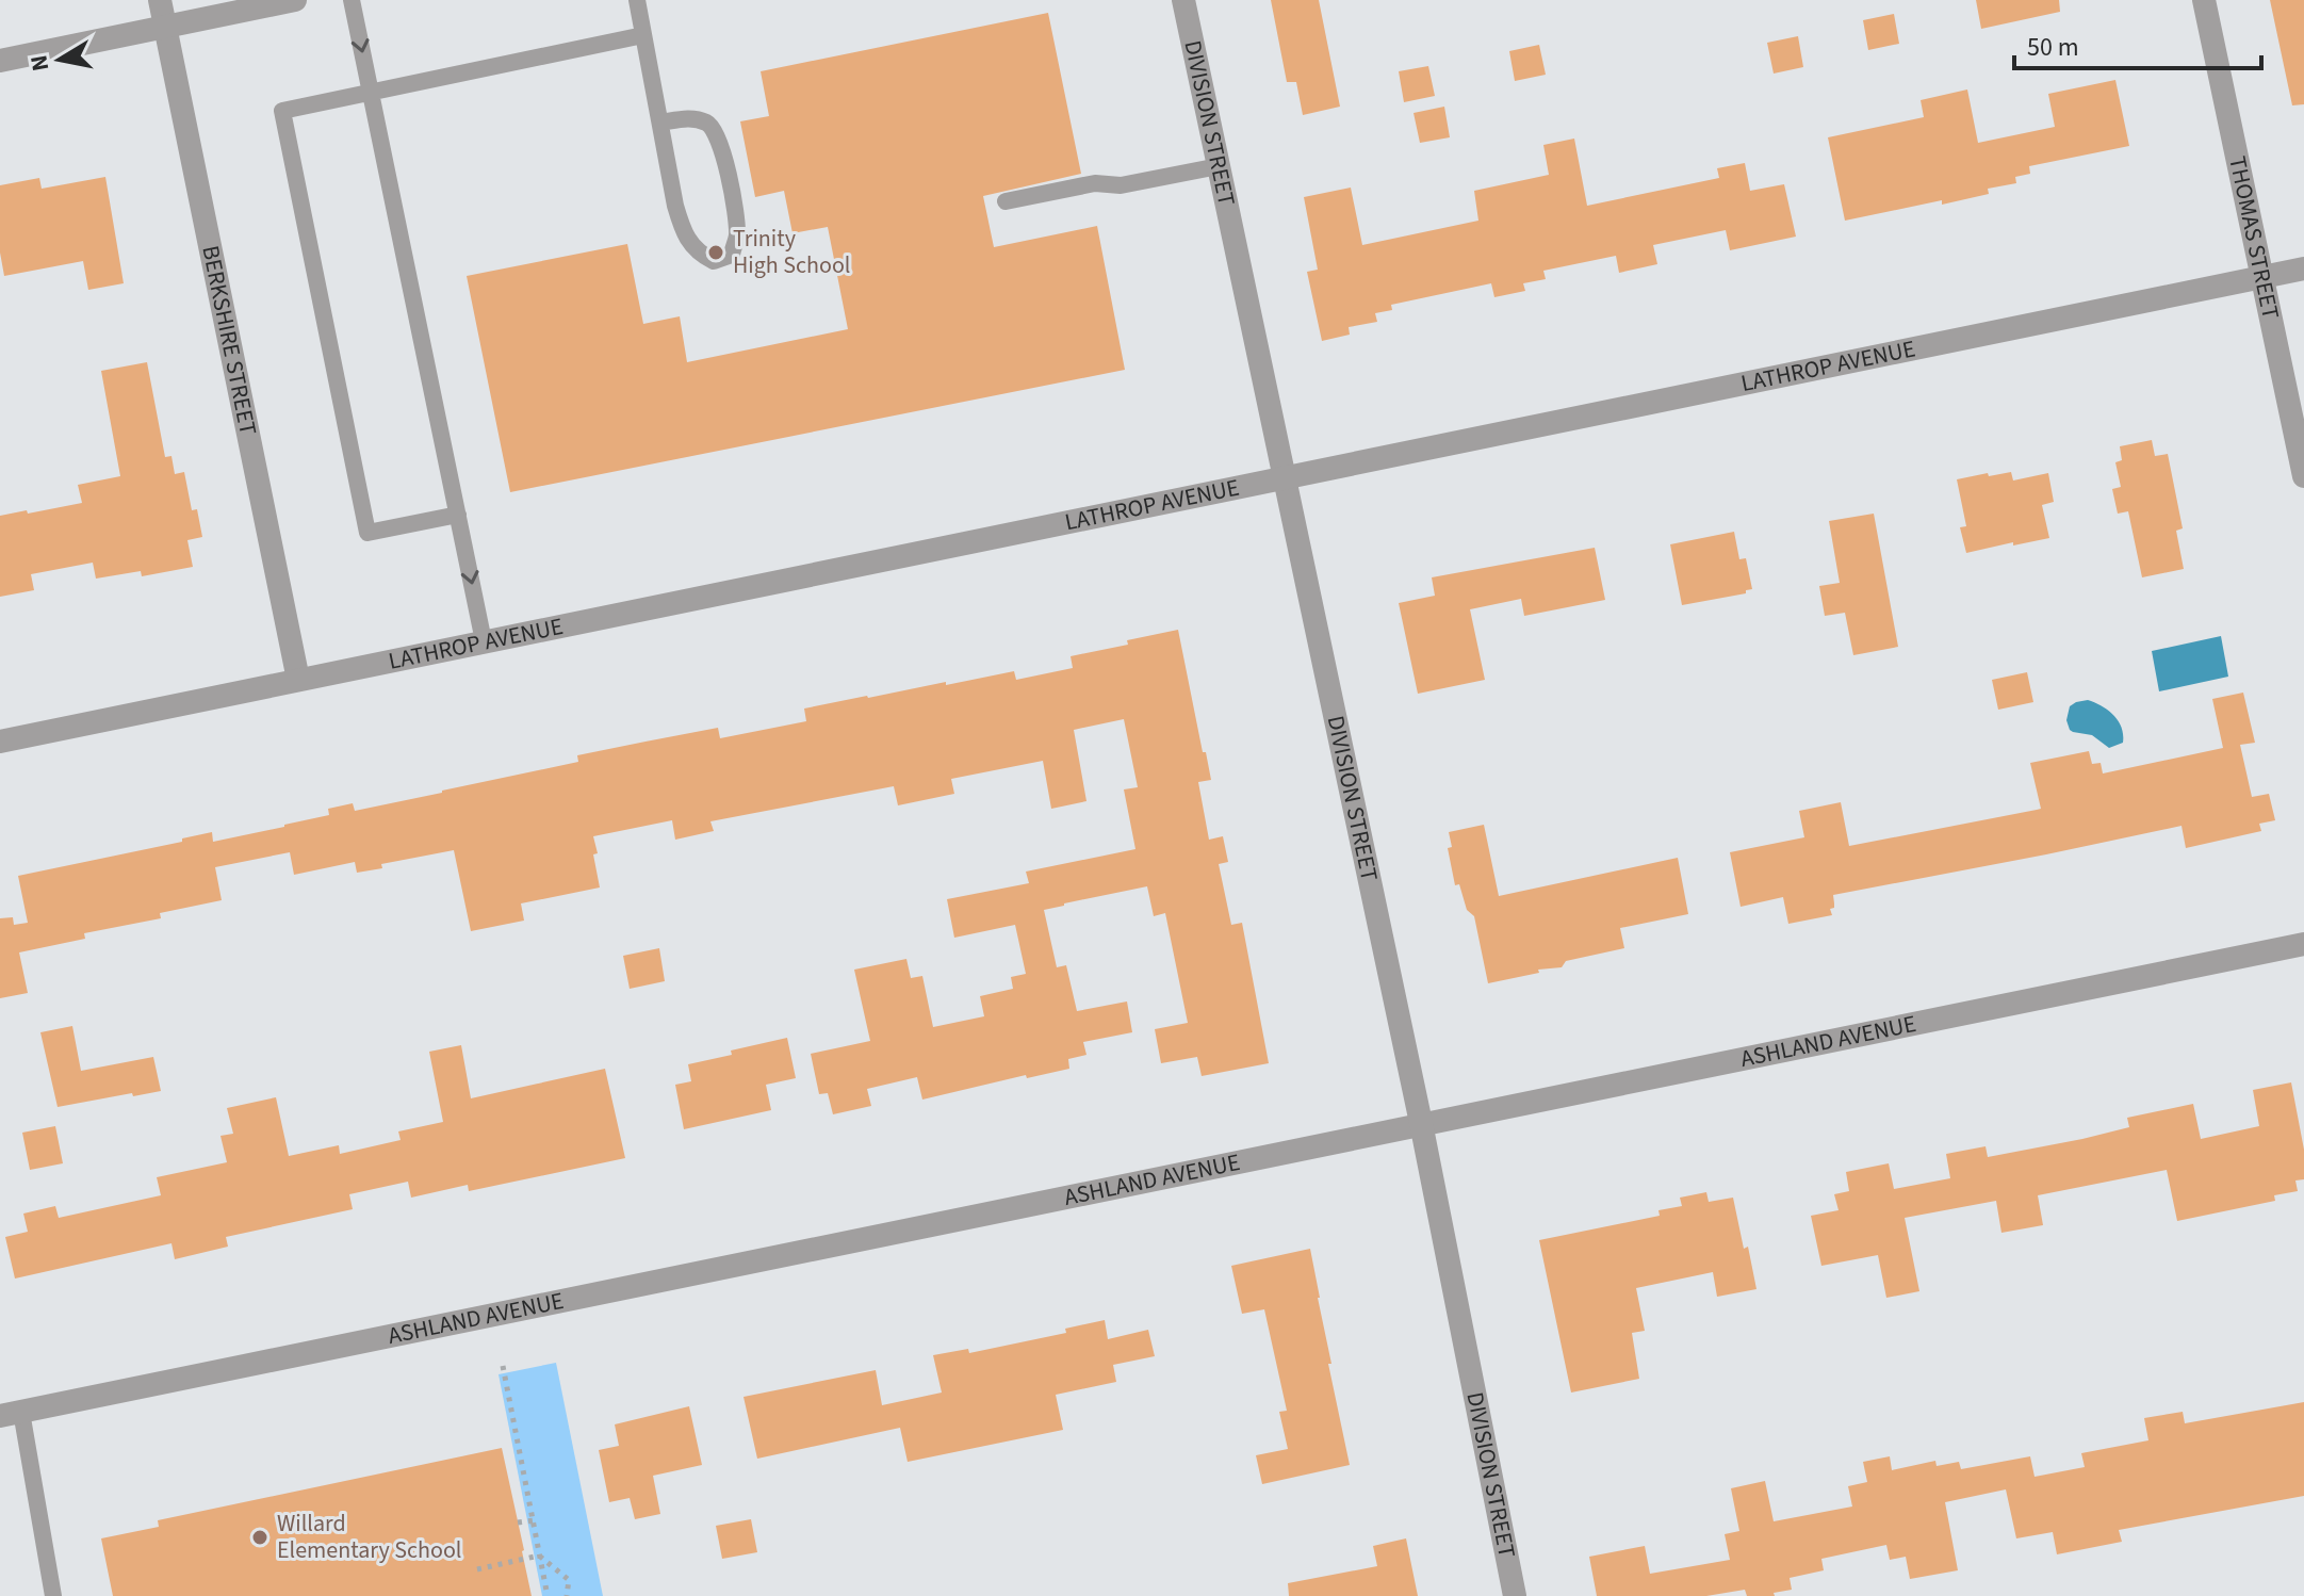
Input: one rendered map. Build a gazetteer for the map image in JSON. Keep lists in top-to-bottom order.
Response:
{
  "streets": {
    "street": [
      "DIVISION STREET",
      "THOMAS STREET",
      "BERKSHIRE STREET",
      "LATHROP AVENUE",
      "ASHLAND AVENUE"
    ]
  },
  "crossings": [
    ["DIVISION STREET", "LATHROP AVENUE"],
    ["DIVISION STREET", "ASHLAND AVENUE"],
    ["THOMAS STREET", "LATHROP AVENUE"],
    ["BERKSHIRE STREET", "LATHROP AVENUE"]
  ],
  "places": ["Trinity High School", "Willard Elementary School"],
  "scale_bar": "50 m",
  "north": "left"
}
